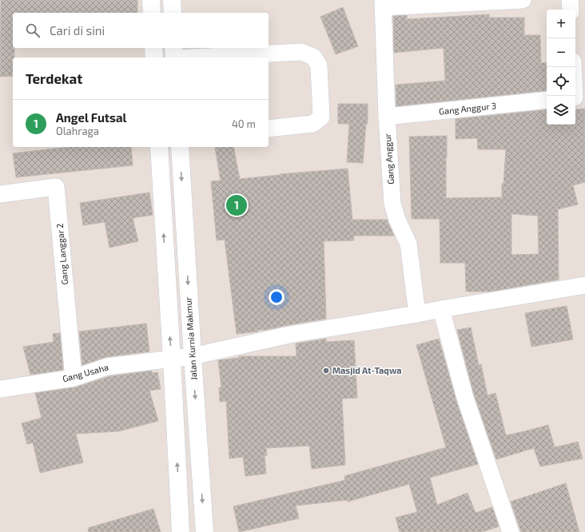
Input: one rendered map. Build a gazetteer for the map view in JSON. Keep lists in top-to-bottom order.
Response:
{
  "streets": {
    "street": [
      "Gang Anggur 3",
      "Gang Anggur",
      "Gang Langgar 2",
      "Jalan Kurnia Makmur",
      "Gang Usaha"
    ]
  },
  "crossings": [
    ["Gang Anggur 3", "Gang Anggur"],
    ["Gang Anggur", "Gang Usaha"],
    ["Gang Langgar 2", "Gang Usaha"],
    ["Jalan Kurnia Makmur", "Gang Usaha"]
  ],
  "places": ["Masjid At-Taqwa"],
  "page": {
    "map_buttons": ["+", "−"],
    "search": "Cari di sini",
    "heading": "Terdekat",
    "list": [
      {
        "mark": "1",
        "name": "Angel Futsal",
        "note": "Olahraga",
        "value": "40 m"
      }
    ],
    "pins": "1"
  }
}
